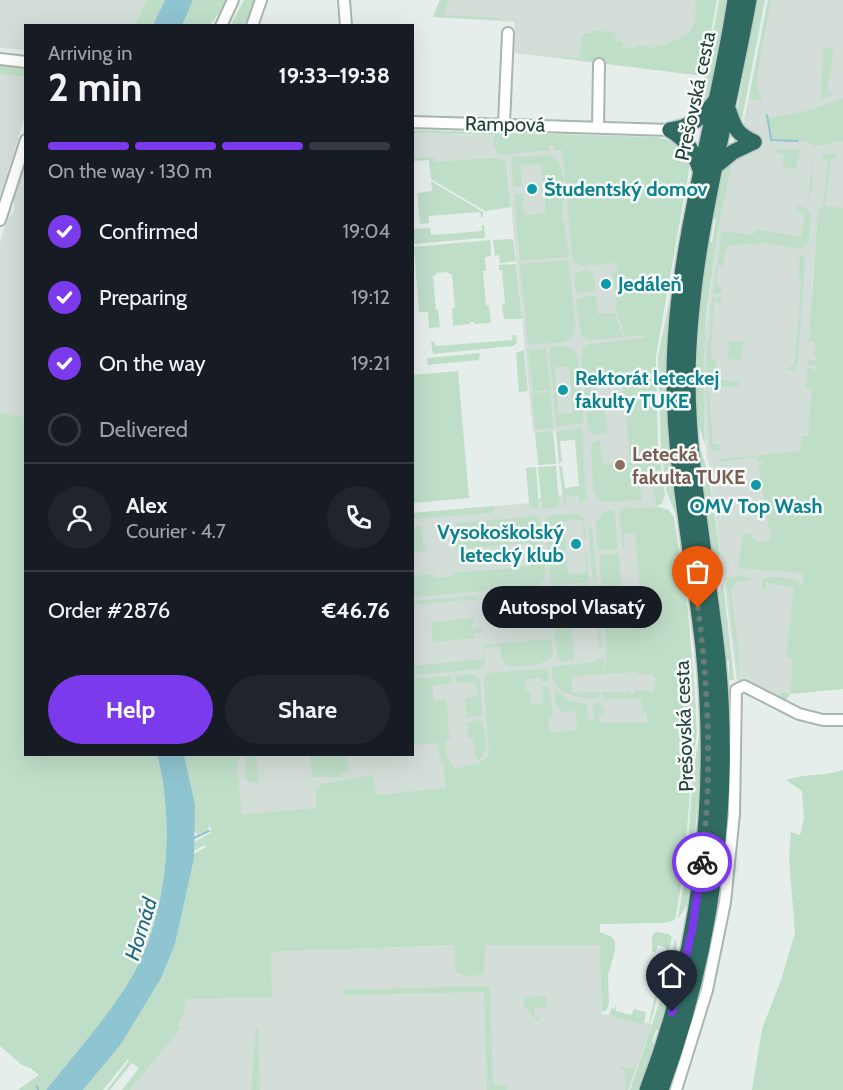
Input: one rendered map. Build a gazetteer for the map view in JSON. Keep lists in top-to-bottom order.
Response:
{
  "streets": {
    "highway": ["Prešovská cesta"],
    "street": ["Rampová"]
  },
  "water": ["Hornád"],
  "places": [
    "Študentský domov",
    "Jedáleň",
    "Rektorát leteckej fakulty TUKE",
    "Letecká fakulta TUKE",
    "OMV Top Wash",
    "Vysokoškolský letecký klub",
    "Autospol Vlasatý"
  ],
  "page": {
    "heading": ["2 min", "Arriving in", "19:33–19:38"],
    "panel": [
      "Alex",
      "Courier · 4.7",
      "Order #2876",
      "€46.76"
    ],
    "bar": "On the way · 130 m",
    "list": [
      ["Confirmed", "19:04"],
      ["Preparing", "19:12"],
      ["On the way", "19:21"],
      "Delivered"
    ],
    "bubble": "Autospol Vlasatý",
    "buttons": ["Help", "Share"]
  }
}
